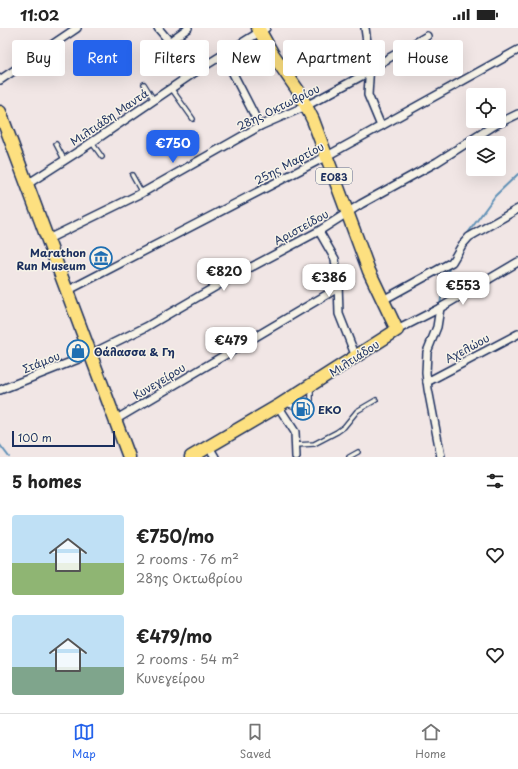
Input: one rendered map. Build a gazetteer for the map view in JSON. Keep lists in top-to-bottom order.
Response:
{
  "streets": {
    "main road": ["ΕΟ83", "Μιλτιάδου"],
    "street": [
      "28ης Οκτωβρίου",
      "Μιλτιάδη Μαντά",
      "25ης Μαρτίου",
      "Αριστείδου",
      "Αχελώου",
      "Στάμου",
      "Κυνεγείρου"
    ]
  },
  "crossings": [
    ["28ης Οκτωβρίου", "ΕΟ83"],
    ["Μιλτιάδη Μαντά", "ΕΟ83"],
    ["25ης Μαρτίου", "ΕΟ83"],
    ["ΕΟ83", "Αριστείδου"],
    ["ΕΟ83", "Μιλτιάδου"],
    ["Αριστείδου", "Στάμου"]
  ],
  "places": {
    "museum": ["Marathon Run Museum"],
    "shop": ["Θάλασσα & Γη"],
    "fuel station": ["EKO"]
  },
  "scale_bar": "100 m",
  "page": {
    "status": "11:02",
    "chip": [
      "Buy",
      "Rent",
      "Filters",
      "New",
      "Apartment",
      "House"
    ],
    "price": [
      "€750",
      "€820",
      "€386",
      "€553",
      "€479"
    ],
    "scale": "100 m",
    "heading": "5 homes",
    "list": [
      {
        "name": "€750/mo",
        "note": "2 rooms · 76 m² · 28ης Οκτωβρίου"
      },
      {
        "name": "€479/mo",
        "note": "2 rooms · 54 m² · Κυνεγείρου"
      }
    ],
    "tabs": ["Map", "Saved", "Home"]
  }
}
